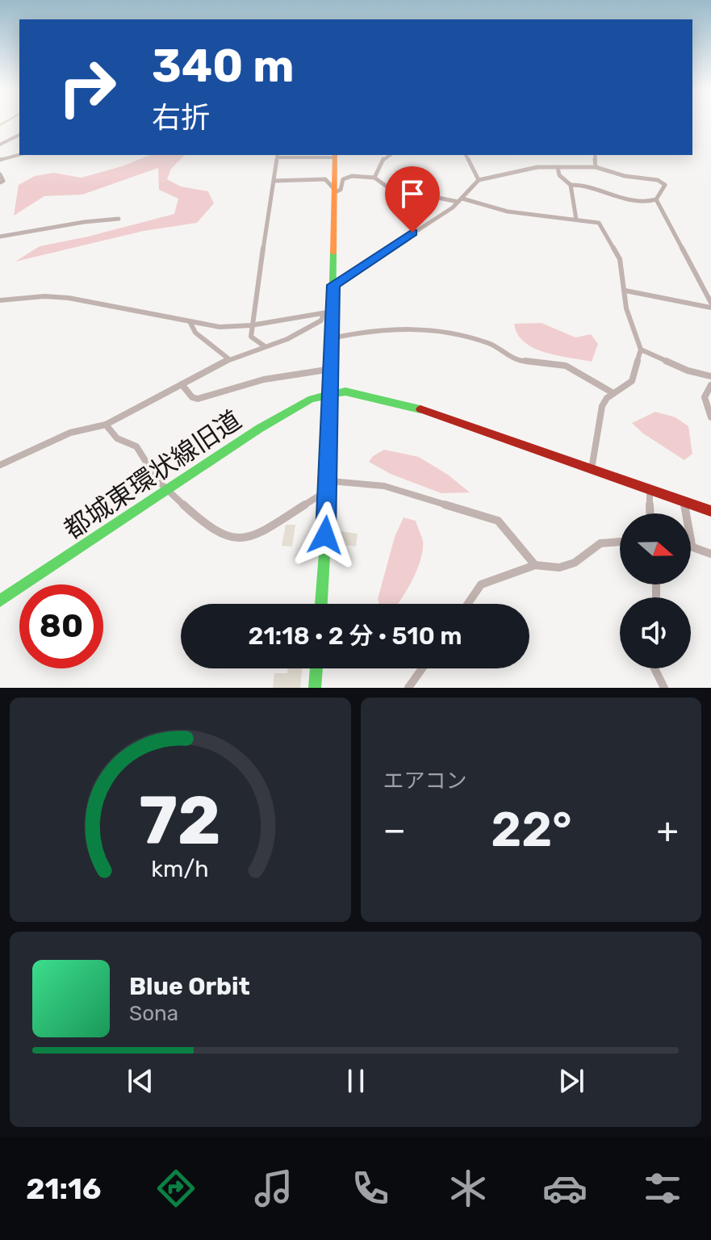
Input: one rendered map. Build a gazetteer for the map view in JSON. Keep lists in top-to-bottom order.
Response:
{
  "streets": {
    "main road": ["都城東環状線旧道"]
  },
  "north": "right",
  "page": {
    "turn": ["340 m", "右折"],
    "limit": "80",
    "trip": "21:18 · 2 分 · 510 m",
    "tile": "エアコン",
    "heat": ["−", "22°", "+"],
    "song": ["Blue Orbit", "Sona"],
    "tabs": "21:16",
    "gauge": ["72", "km/h"]
  }
}
